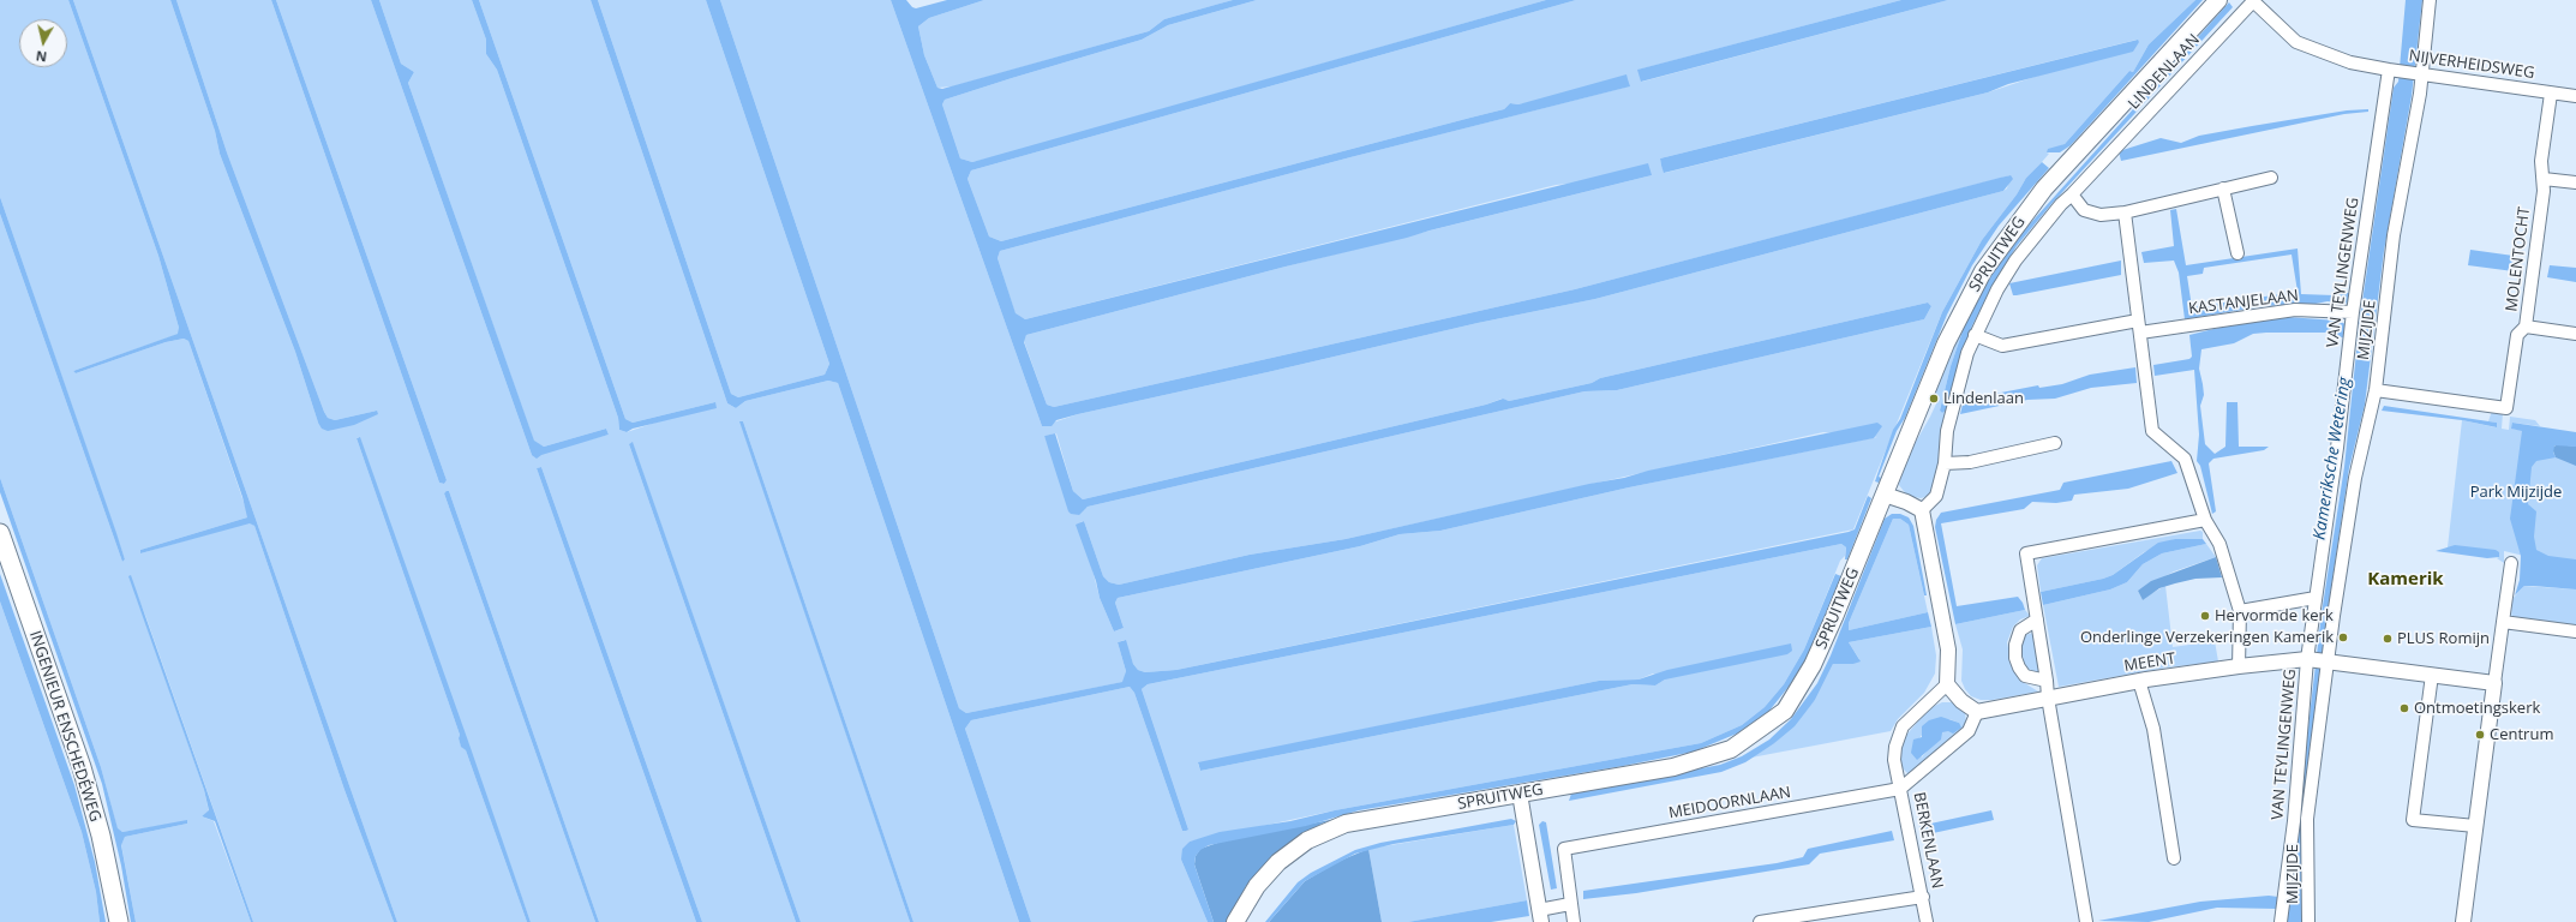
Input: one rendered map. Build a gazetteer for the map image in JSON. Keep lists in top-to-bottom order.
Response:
{
  "streets": {
    "main road": ["SPRUITWEG", "INGENIEUR ENSCHEDÉWEG"],
    "street": [
      "NIJVERHEIDSWEG",
      "LINDENLAAN",
      "MOLENTOCHT",
      "VAN TEYLINGENWEG",
      "KASTANJELAAN",
      "MIJZIJDE",
      "MEENT",
      "MEIDOORNLAAN",
      "BERKENLAAN"
    ]
  },
  "crossings": [
    ["NIJVERHEIDSWEG", "MOLENTOCHT"],
    ["NIJVERHEIDSWEG", "VAN TEYLINGENWEG"],
    ["NIJVERHEIDSWEG", "MIJZIJDE"],
    ["LINDENLAAN", "KASTANJELAAN"],
    ["MOLENTOCHT", "MIJZIJDE"],
    ["VAN TEYLINGENWEG", "KASTANJELAAN"],
    ["VAN TEYLINGENWEG", "MIJZIJDE"],
    ["VAN TEYLINGENWEG", "MEENT"],
    ["MIJZIJDE", "MEENT"],
    ["MEENT", "BERKENLAAN"],
    ["MEIDOORNLAAN", "BERKENLAAN"]
  ],
  "districts": ["Kamerik"],
  "water": ["Kameriksche Wetering"],
  "parks": ["Park Mijzijde"],
  "places": [
    "Lindenlaan",
    "Hervormde kerk",
    "Onderlinge Verzekeringen Kamerik",
    "PLUS Romijn",
    "Ontmoetingskerk",
    "Centrum"
  ],
  "north": "bottom"
}
